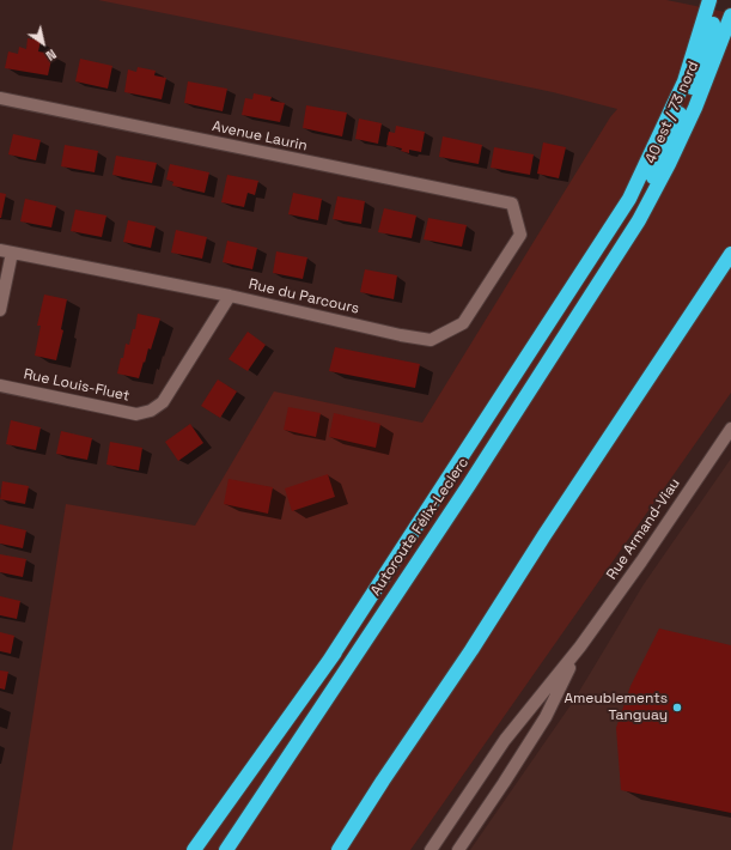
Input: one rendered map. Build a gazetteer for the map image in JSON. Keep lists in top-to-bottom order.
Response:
{
  "streets": {
    "highway": ["40 est / 73 nord", "Autoroute Félix-Leclerc"],
    "street": [
      "Avenue Laurin",
      "Rue du Parcours",
      "Rue Louis-Fluet",
      "Rue Armand-Viau"
    ]
  },
  "crossings": [
    ["40 est / 73 nord", "Autoroute Félix-Leclerc"],
    ["Avenue Laurin", "Rue du Parcours"],
    ["Rue du Parcours", "Rue Louis-Fluet"]
  ],
  "places": ["Ameublements Tanguay"],
  "north": "bottom right"
}
